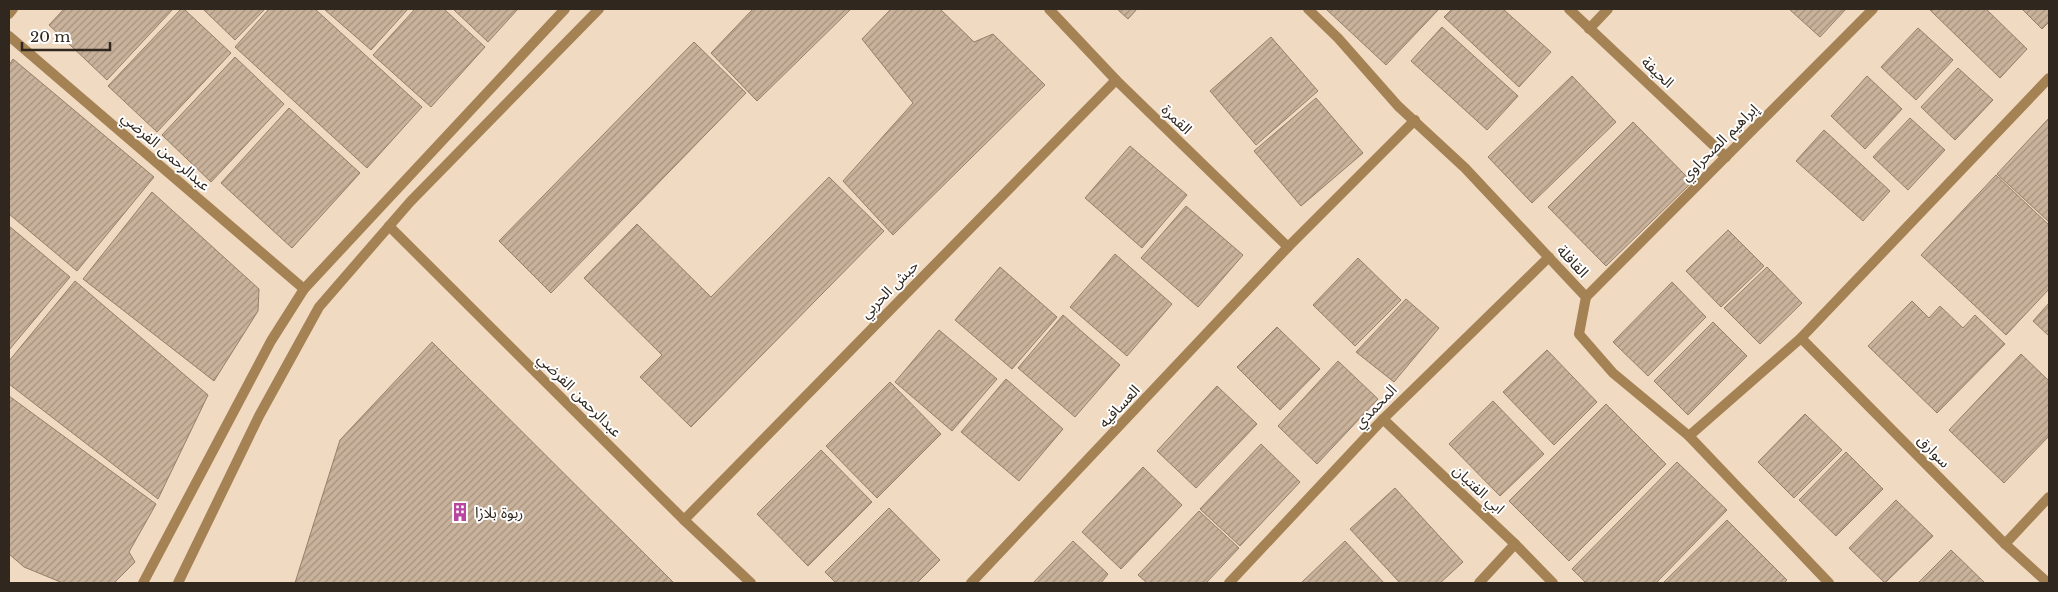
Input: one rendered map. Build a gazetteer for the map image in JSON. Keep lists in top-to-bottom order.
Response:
{
  "streets": {
    "street": [
      "الحيفة",
      "القمرة",
      "إبراهيم الصحراوي",
      "عبدالرحمن الفرضي",
      "القافلة",
      "حبش الحربي",
      "العسافيه",
      "المحمدي",
      "سوارق",
      "ابي الفتيان"
    ]
  },
  "crossings": [
    ["الحيفة", "إبراهيم الصحراوي"],
    ["القمرة", "حبش الحربي"],
    ["القمرة", "العسافيه"],
    ["إبراهيم الصحراوي", "القافلة"],
    ["عبدالرحمن الفرضي", "حبش الحربي"],
    ["القافلة", "العسافيه"],
    ["القافلة", "المحمدي"],
    ["المحمدي", "ابي الفتيان"]
  ],
  "places": {
    "building": ["ربوة بلازا"]
  },
  "scale_bar": "20 m"
}
